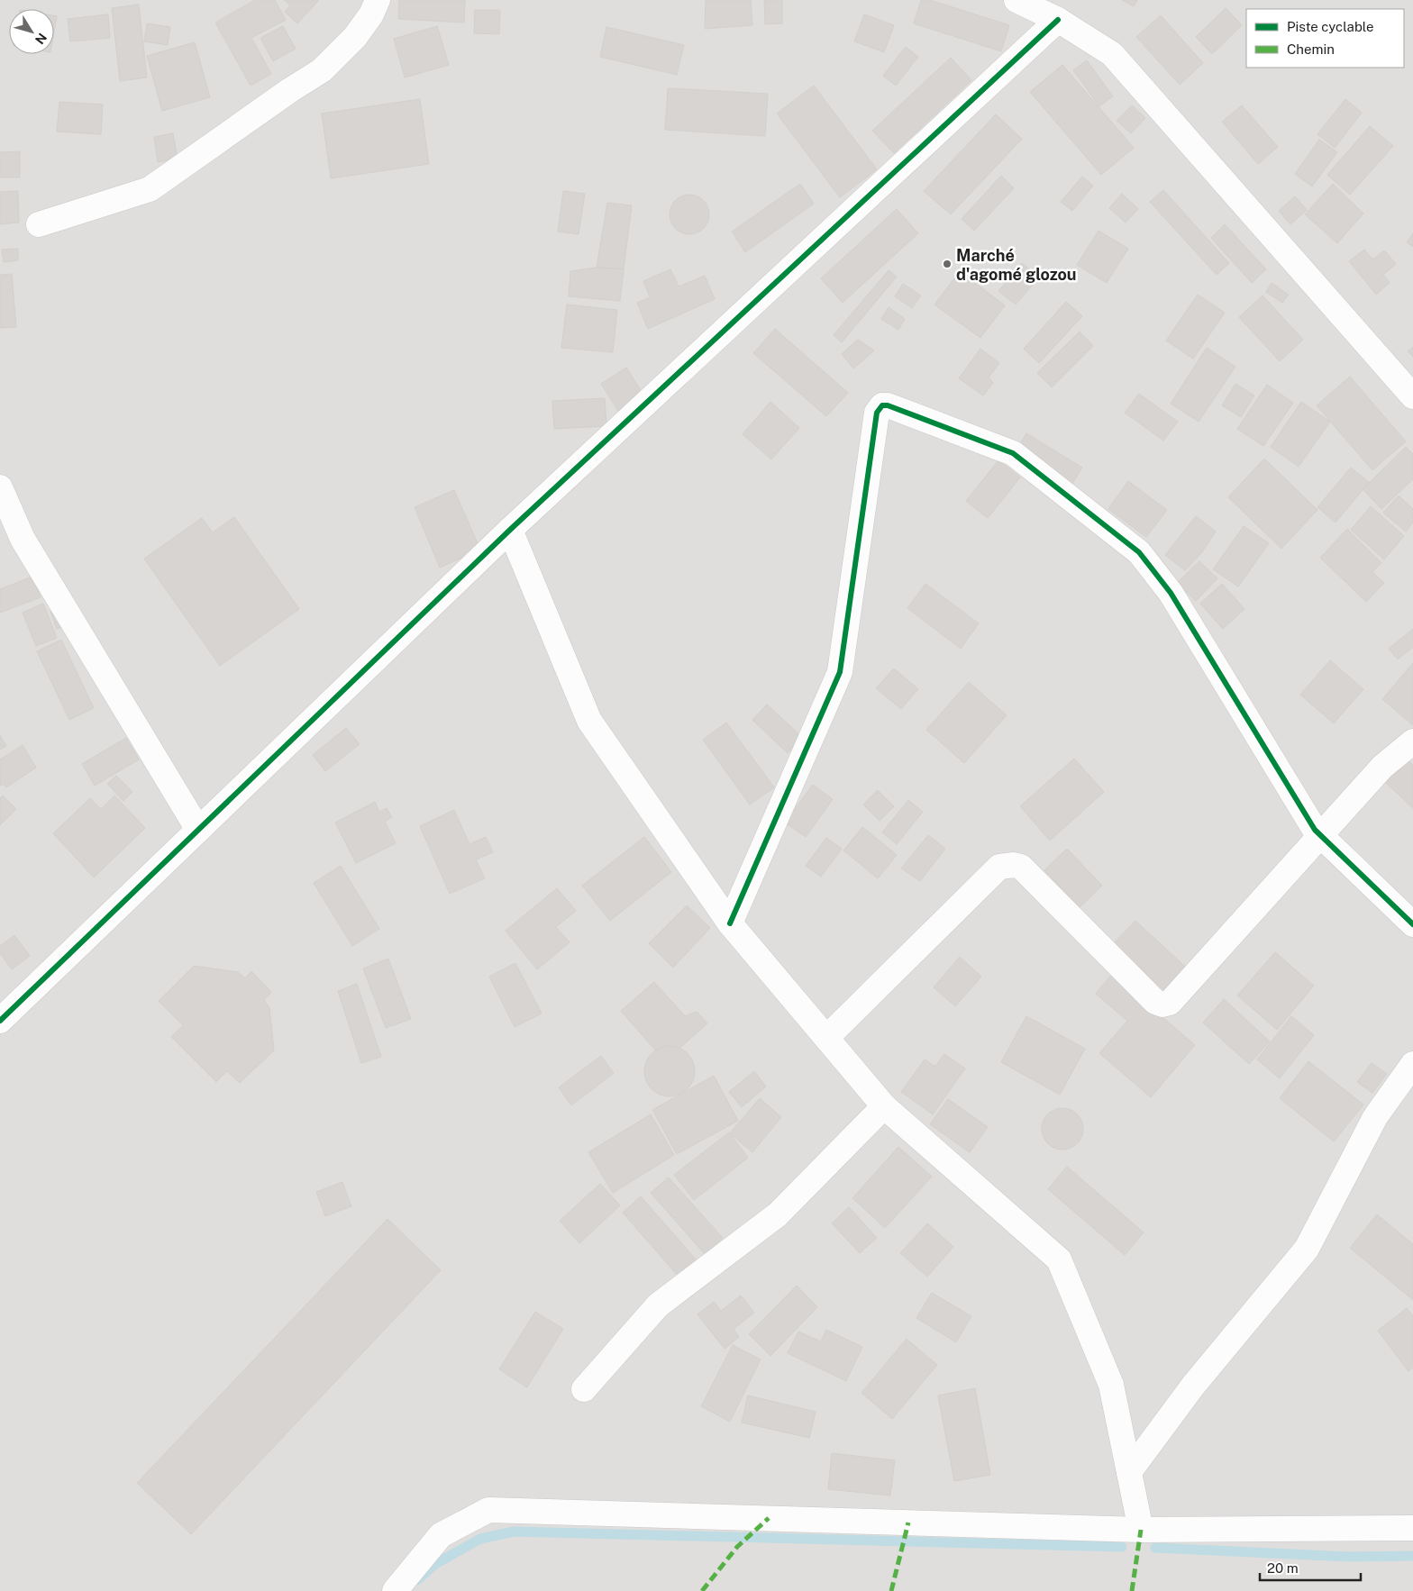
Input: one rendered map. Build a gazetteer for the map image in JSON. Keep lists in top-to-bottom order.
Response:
{
  "places": ["Marché d'agomé glozou"],
  "legend": ["Piste cyclable", "Chemin"],
  "scale_bar": "20 m",
  "north": "bottom right"
}
